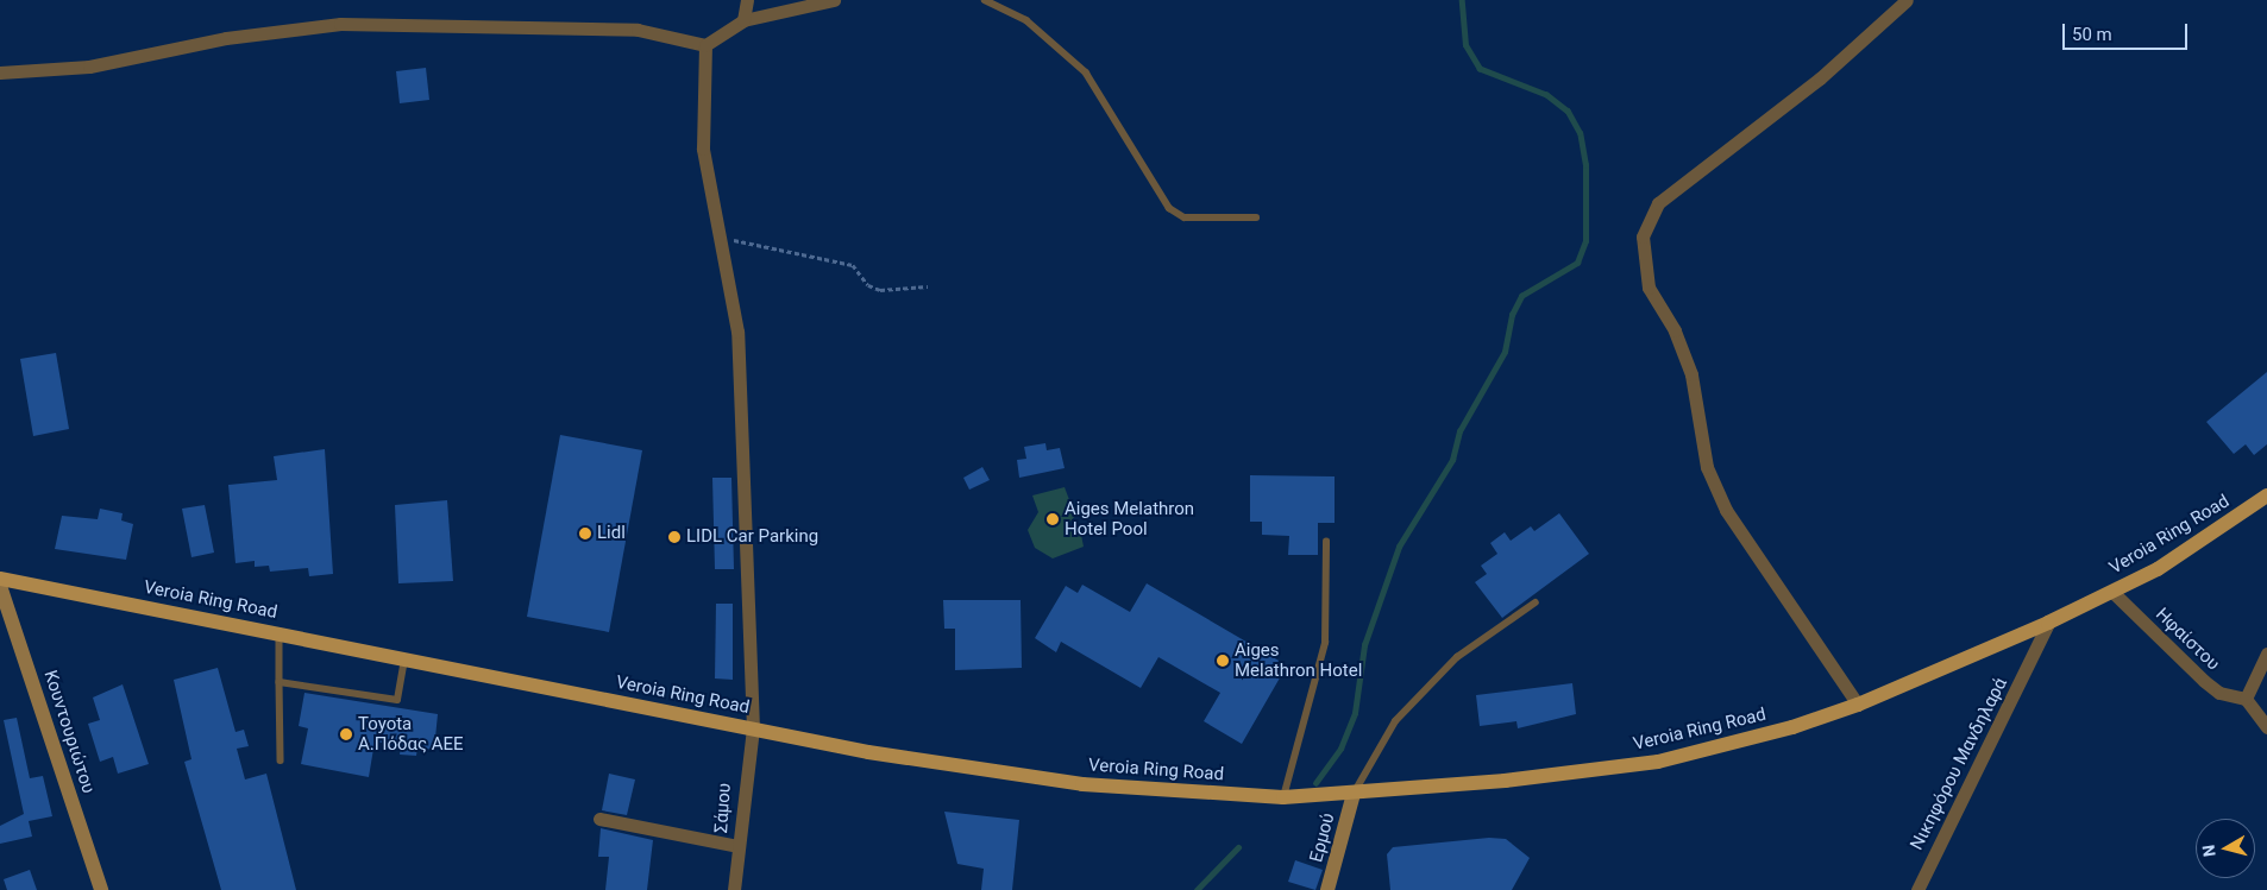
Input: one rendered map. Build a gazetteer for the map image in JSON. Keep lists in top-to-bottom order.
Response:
{
  "streets": {
    "main road": ["Verοia Ring Road"],
    "street": [
      "Ηφαίστου",
      "Κουντουριώτου",
      "Νικηφόρου Μανδηλαρά",
      "Σάμου",
      "Ερμού"
    ]
  },
  "crossings": [
    ["Verοia Ring Road", "Ηφαίστου"],
    ["Verοia Ring Road", "Νικηφόρου Μανδηλαρά"],
    ["Verοia Ring Road", "Σάμου"],
    ["Verοia Ring Road", "Ερμού"]
  ],
  "places": [
    "Aiges Melathron Hotel Pool",
    "Lidl",
    "LIDL Car Parking",
    "Aiges Melathron Hotel",
    "Toyota Α.Πόδας ΑΕΕ"
  ],
  "scale_bar": "50 m",
  "north": "left"
}
